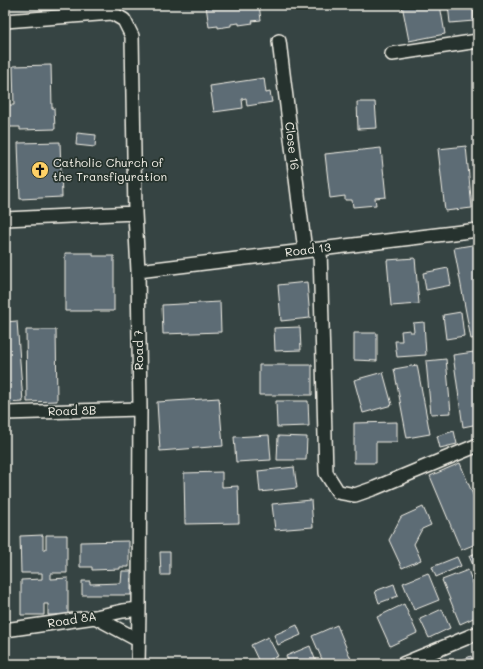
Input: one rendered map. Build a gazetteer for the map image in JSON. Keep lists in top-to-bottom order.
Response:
{
  "streets": {
    "street": [
      "Close 16",
      "Road 13",
      "Road 7",
      "Road 8B",
      "Road 8A"
    ]
  },
  "crossings": [
    ["Close 16", "Road 13"],
    ["Road 13", "Road 7"],
    ["Road 7", "Road 8B"],
    ["Road 7", "Road 8A"]
  ],
  "places": {
    "church": ["Catholic Church of the Transfiguration"]
  }
}
